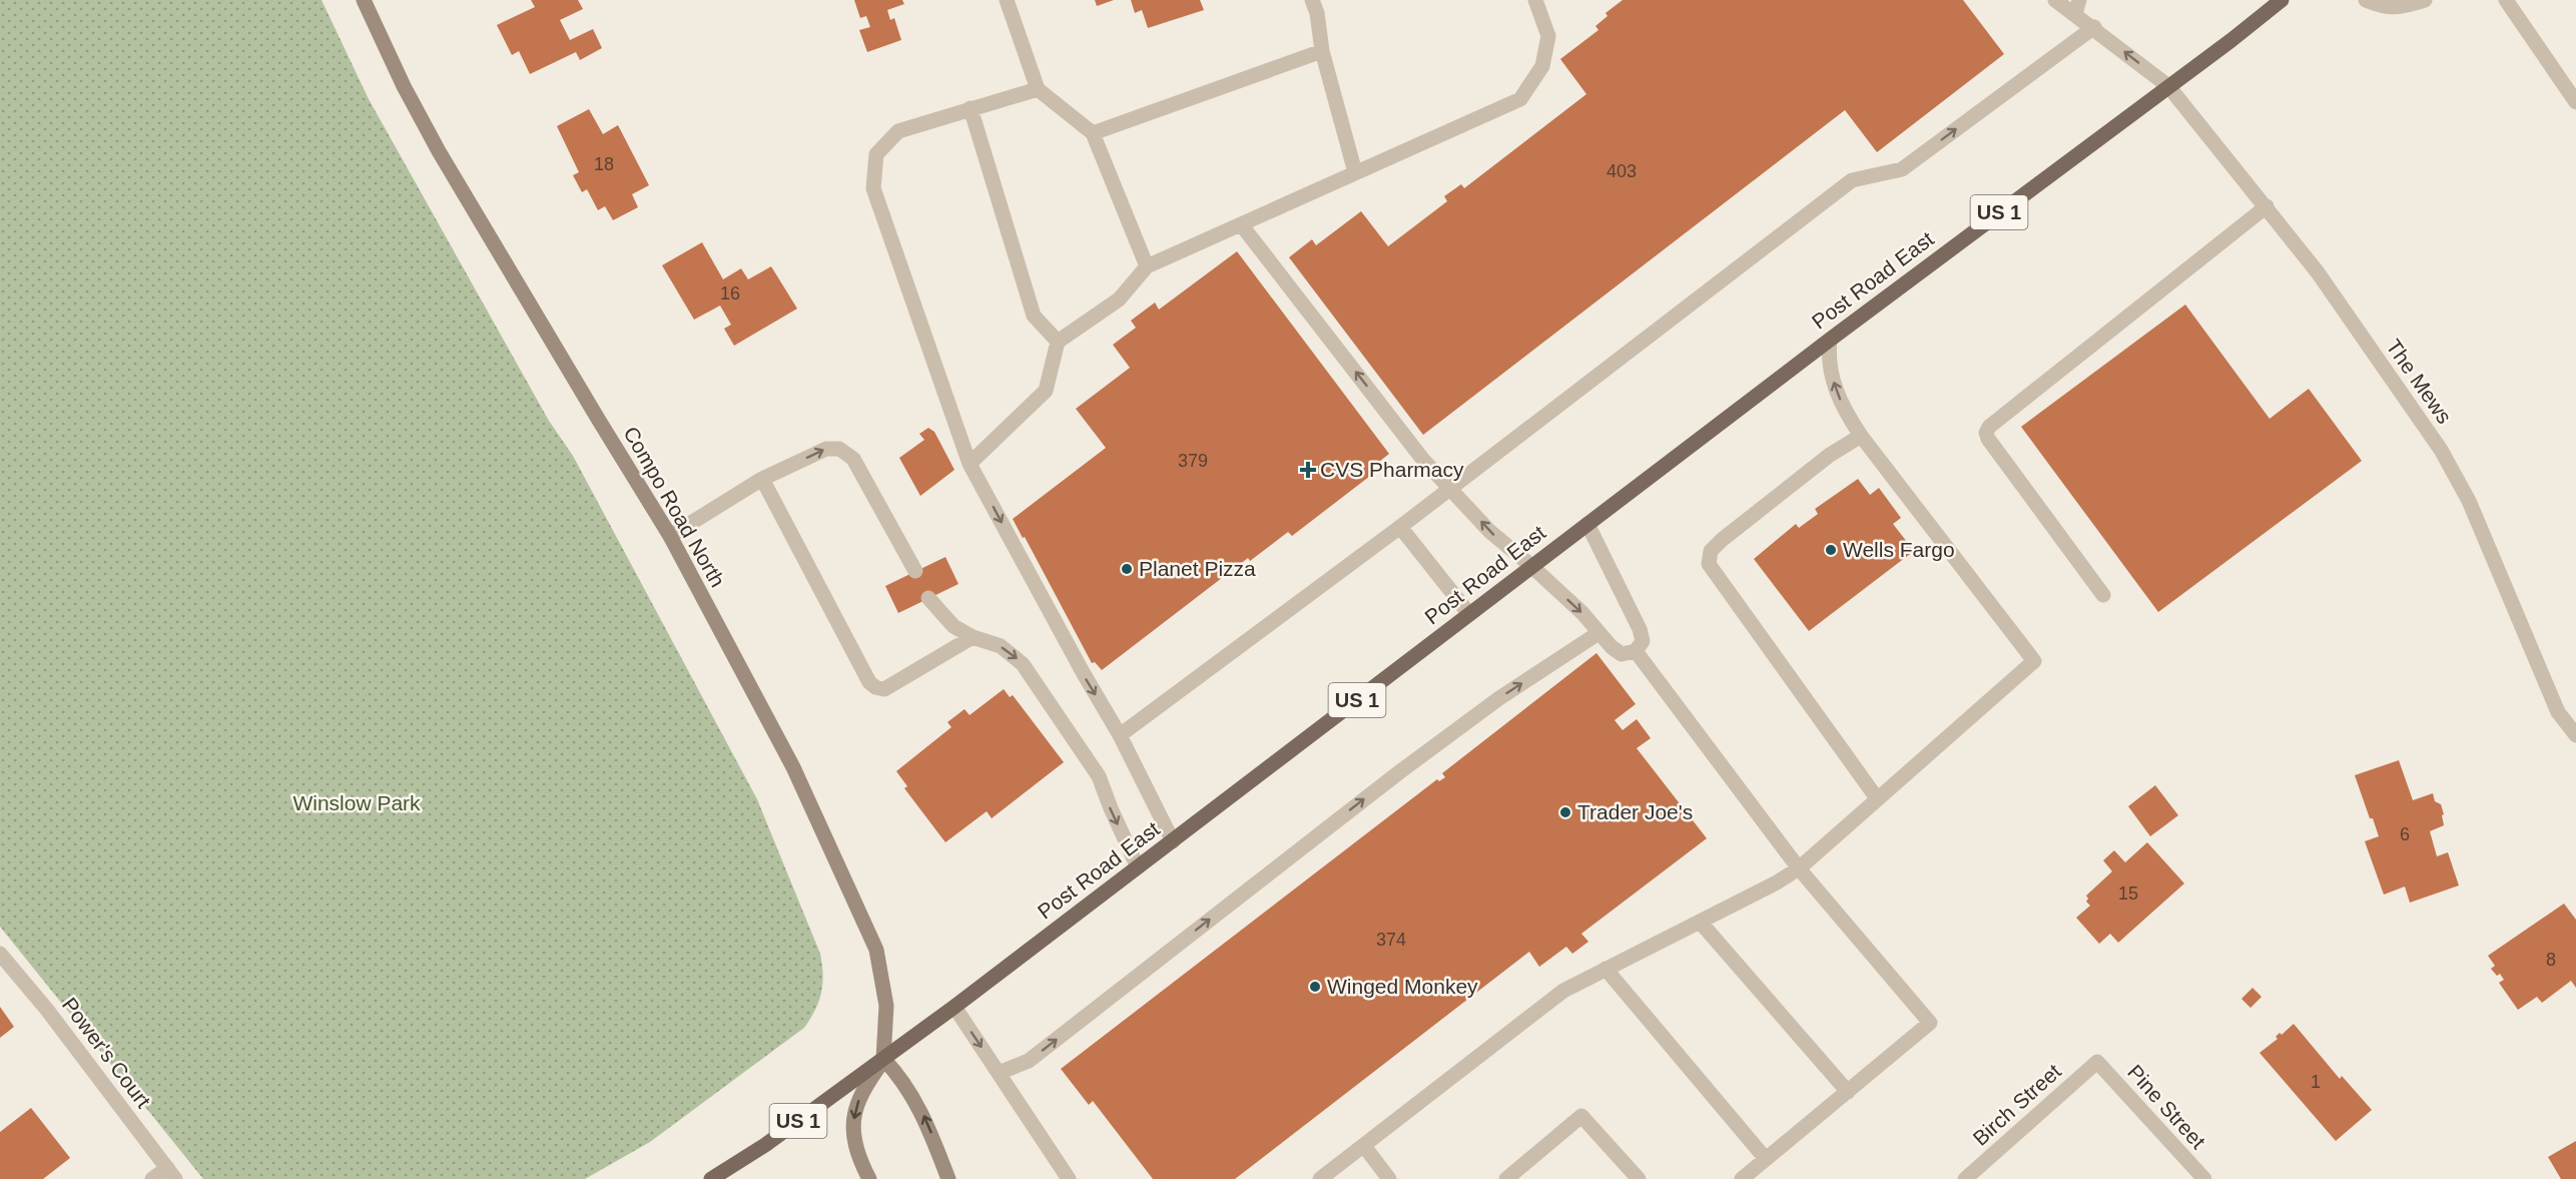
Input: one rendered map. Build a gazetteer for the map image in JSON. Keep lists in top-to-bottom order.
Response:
{
  "streets": {
    "main road": ["US 1", "Post Road East", "Compo Road North"],
    "street": [
      "The Mews",
      "Power's Court",
      "Birch Street",
      "Pine Street"
    ]
  },
  "crossings": [
    ["Post Road East", "The Mews"],
    ["Post Road East", "Compo Road North"],
    ["Birch Street", "Pine Street"]
  ],
  "parks": ["Winslow Park"],
  "places": {
    "health": ["CVS Pharmacy"],
    "other": [
      "Wells Fargo",
      "Planet Pizza",
      "Trader Joe's",
      "Winged Monkey"
    ]
  },
  "house_numbers": [
    "18",
    "403",
    "16",
    "379",
    "6",
    "15",
    "374",
    "8",
    "1"
  ]
}
